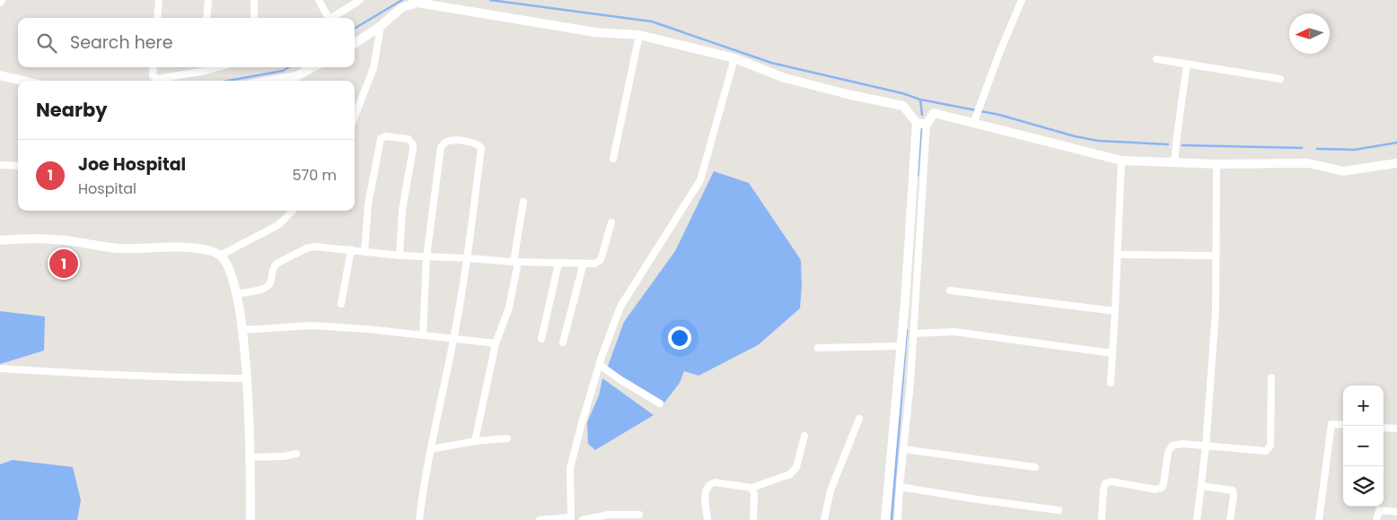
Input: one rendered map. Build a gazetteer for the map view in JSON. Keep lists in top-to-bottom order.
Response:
{
  "north": "left",
  "page": {
    "search": "Search here",
    "heading": "Nearby",
    "list": [
      {
        "mark": "1",
        "name": "Joe Hospital",
        "note": "Hospital",
        "value": "570 m"
      }
    ],
    "pins": "1",
    "map_buttons": ["+", "−"]
  }
}
